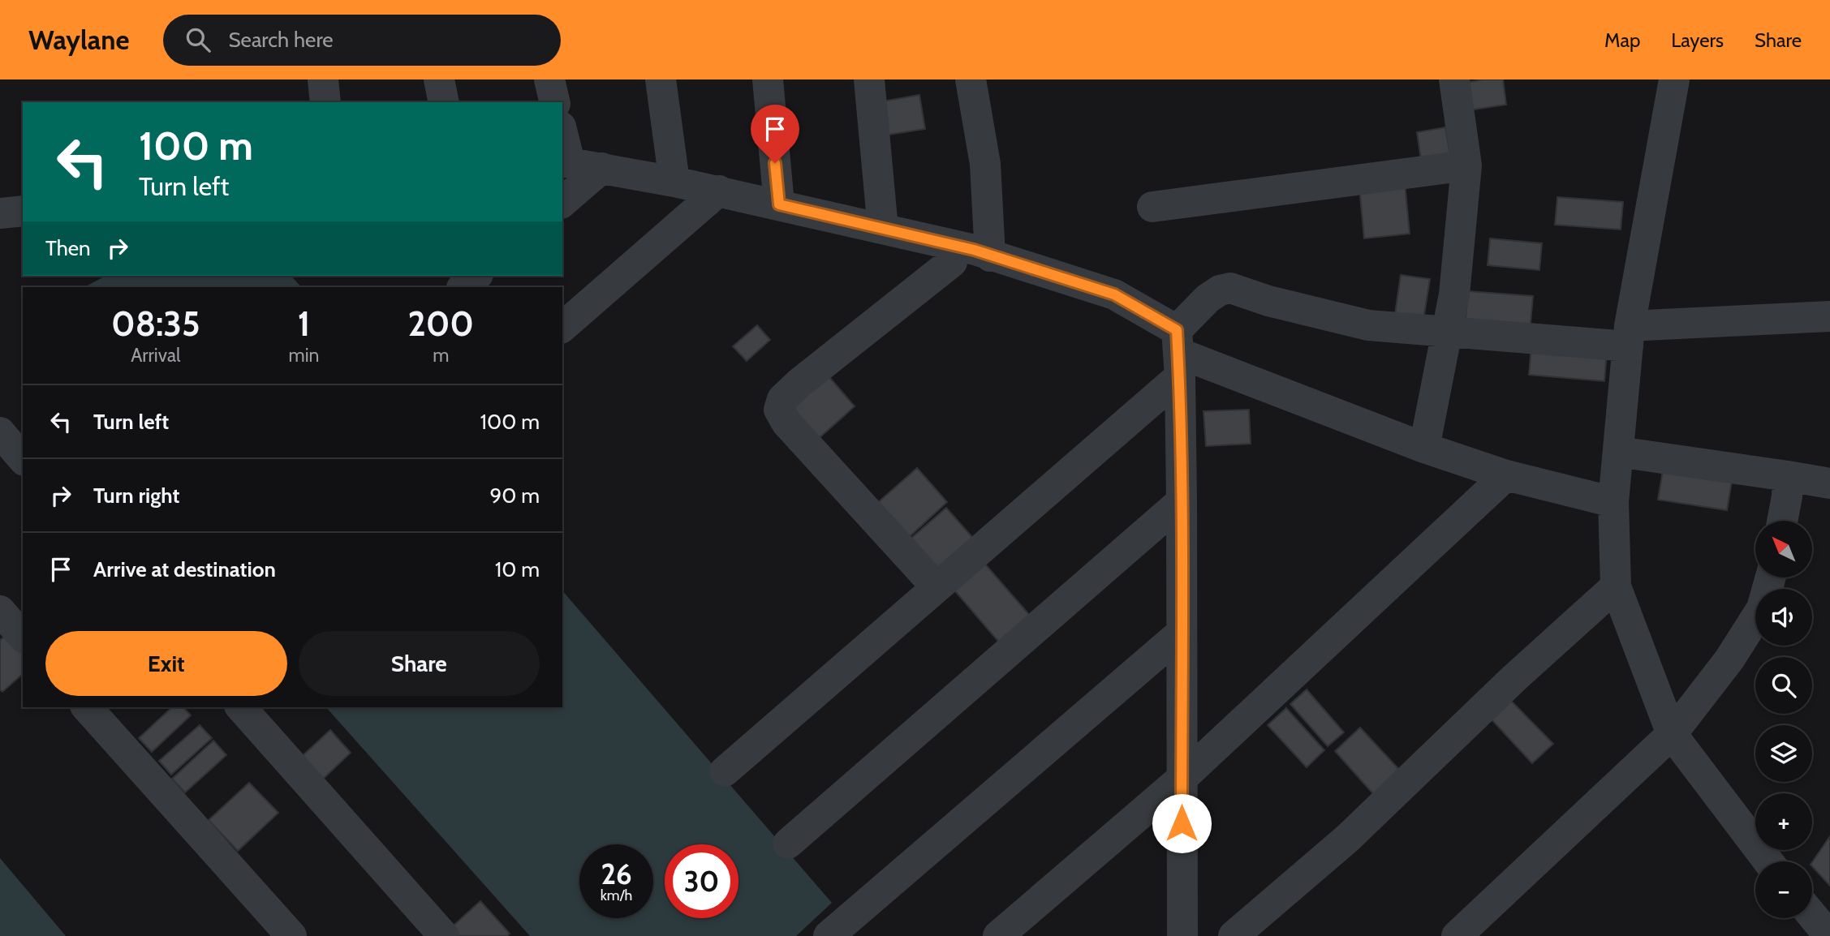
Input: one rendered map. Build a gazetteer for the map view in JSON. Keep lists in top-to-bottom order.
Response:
{
  "north": "top left",
  "page": {
    "header": "Waylane",
    "search": "Search here",
    "nav": ["Map", "Layers", "Share"],
    "turn": ["100 m", "Turn left"],
    "then": "Then",
    "eta": [
      "08:35",
      "Arrival",
      "1",
      "min",
      "200",
      "m"
    ],
    "list": [
      {
        "name": "Turn left",
        "value": "100 m"
      },
      {
        "name": "Turn right",
        "value": "90 m"
      },
      {
        "name": "Arrive at destination",
        "value": "10 m"
      }
    ],
    "map_buttons": ["+", "−"],
    "buttons": ["Exit", "Share"],
    "speed": "26 km/h",
    "limit": "30"
  }
}
